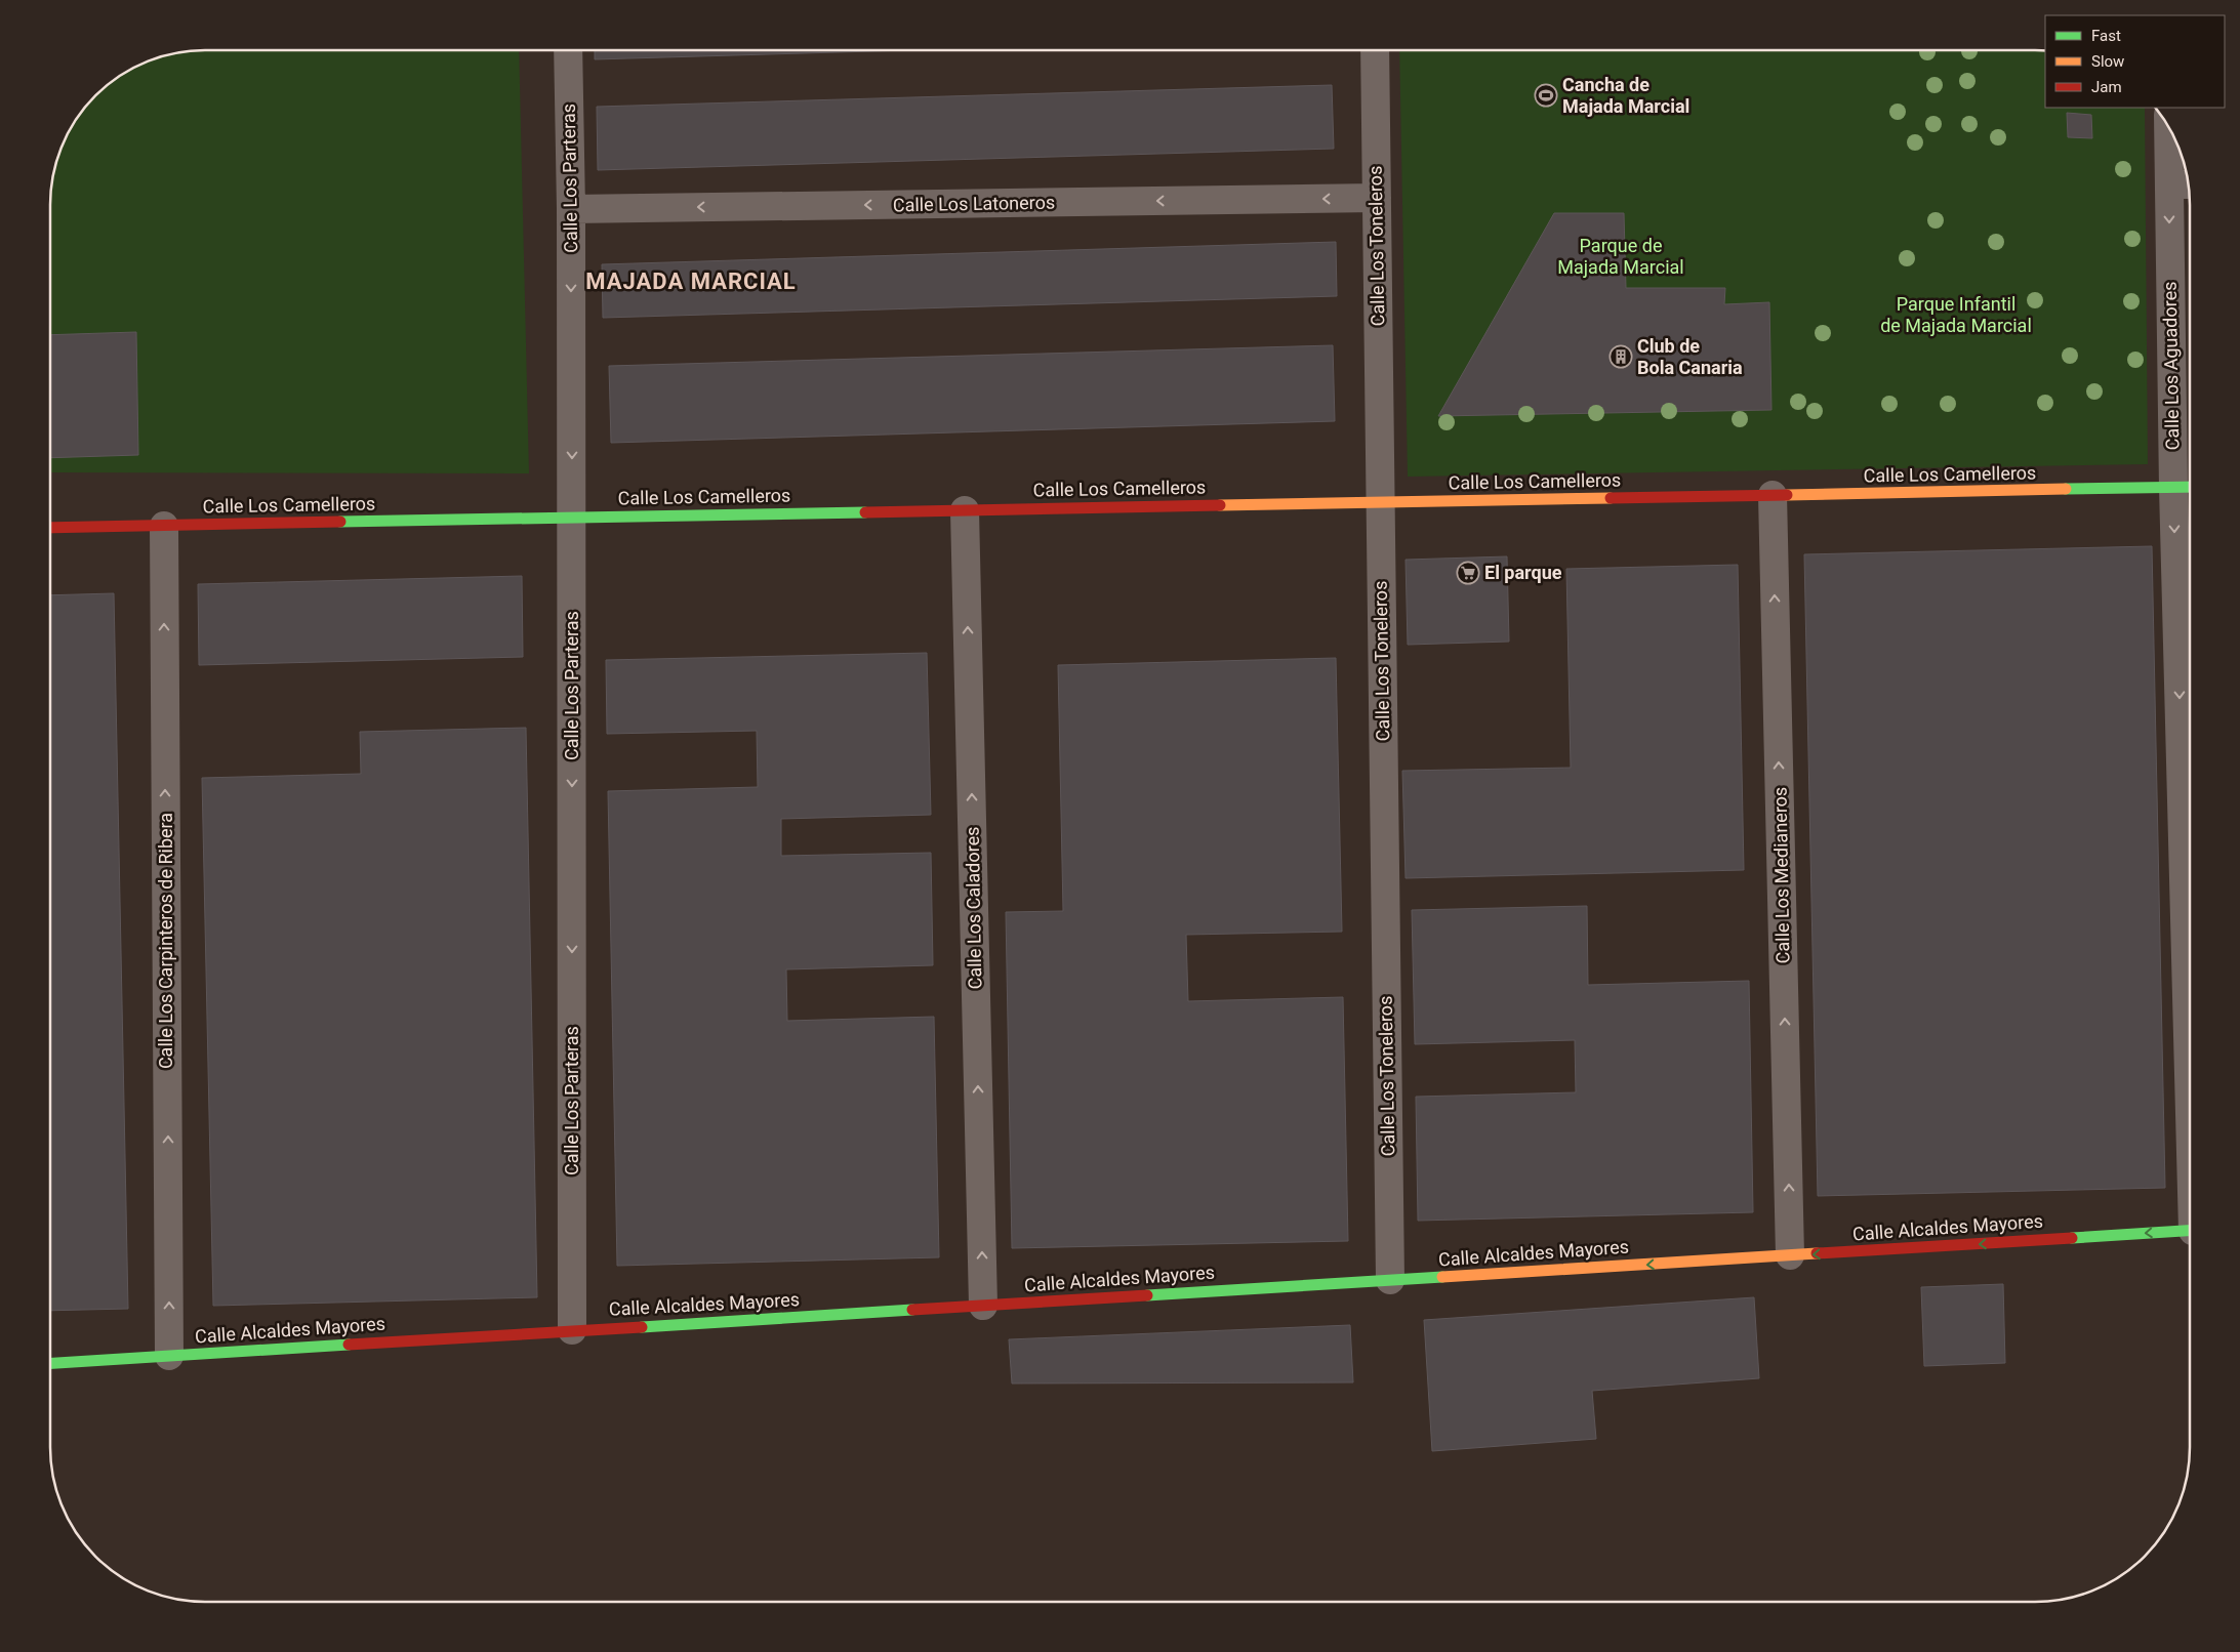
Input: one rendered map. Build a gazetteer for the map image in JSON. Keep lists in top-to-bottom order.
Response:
{
  "streets": {
    "street": [
      "Calle Los Parteras",
      "Calle Los Latoneros",
      "Calle Los Toneleros",
      "Calle Los Aguadores",
      "Calle Los Camelleros",
      "Calle Los Medianeros",
      "Calle Los Caladores",
      "Calle Los Carpinteros de Ribera",
      "Calle Alcaldes Mayores"
    ]
  },
  "crossings": [
    ["Calle Los Parteras", "Calle Los Latoneros"],
    ["Calle Los Parteras", "Calle Los Camelleros"],
    ["Calle Los Parteras", "Calle Alcaldes Mayores"],
    ["Calle Los Latoneros", "Calle Los Toneleros"],
    ["Calle Los Toneleros", "Calle Los Camelleros"],
    ["Calle Los Toneleros", "Calle Alcaldes Mayores"],
    ["Calle Los Aguadores", "Calle Los Camelleros"],
    ["Calle Los Camelleros", "Calle Los Medianeros"],
    ["Calle Los Camelleros", "Calle Los Caladores"],
    ["Calle Los Camelleros", "Calle Los Carpinteros de Ribera"],
    ["Calle Los Medianeros", "Calle Alcaldes Mayores"],
    ["Calle Los Caladores", "Calle Alcaldes Mayores"],
    ["Calle Los Carpinteros de Ribera", "Calle Alcaldes Mayores"]
  ],
  "one_way": [
    "Calle Los Parteras",
    "Calle Los Latoneros",
    "Calle Los Aguadores",
    "Calle Los Medianeros",
    "Calle Los Caladores",
    "Calle Los Carpinteros de Ribera",
    "Calle Alcaldes Mayores"
  ],
  "districts": ["MAJADA MARCIAL"],
  "parks": ["Parque de Majada Marcial", "Parque Infantil de Majada Marcial"],
  "places": {
    "sports": ["Cancha de Majada Marcial"],
    "building": ["Club de Bola Canaria"],
    "supermarket": ["El parque"]
  },
  "legend": ["Fast", "Slow", "Jam"]
}
